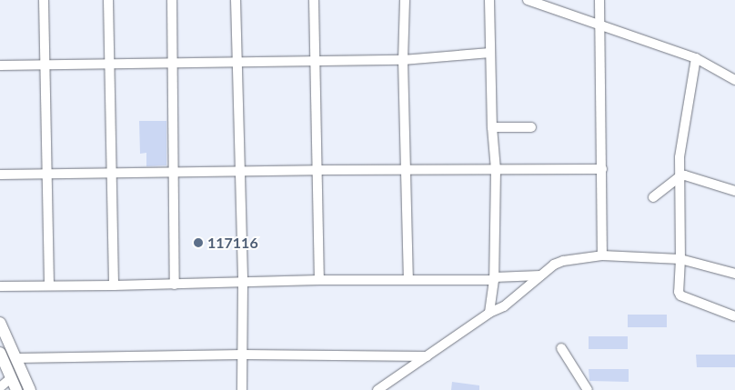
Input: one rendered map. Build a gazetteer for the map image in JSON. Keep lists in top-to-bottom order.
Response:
{
  "places": ["117116"]
}
